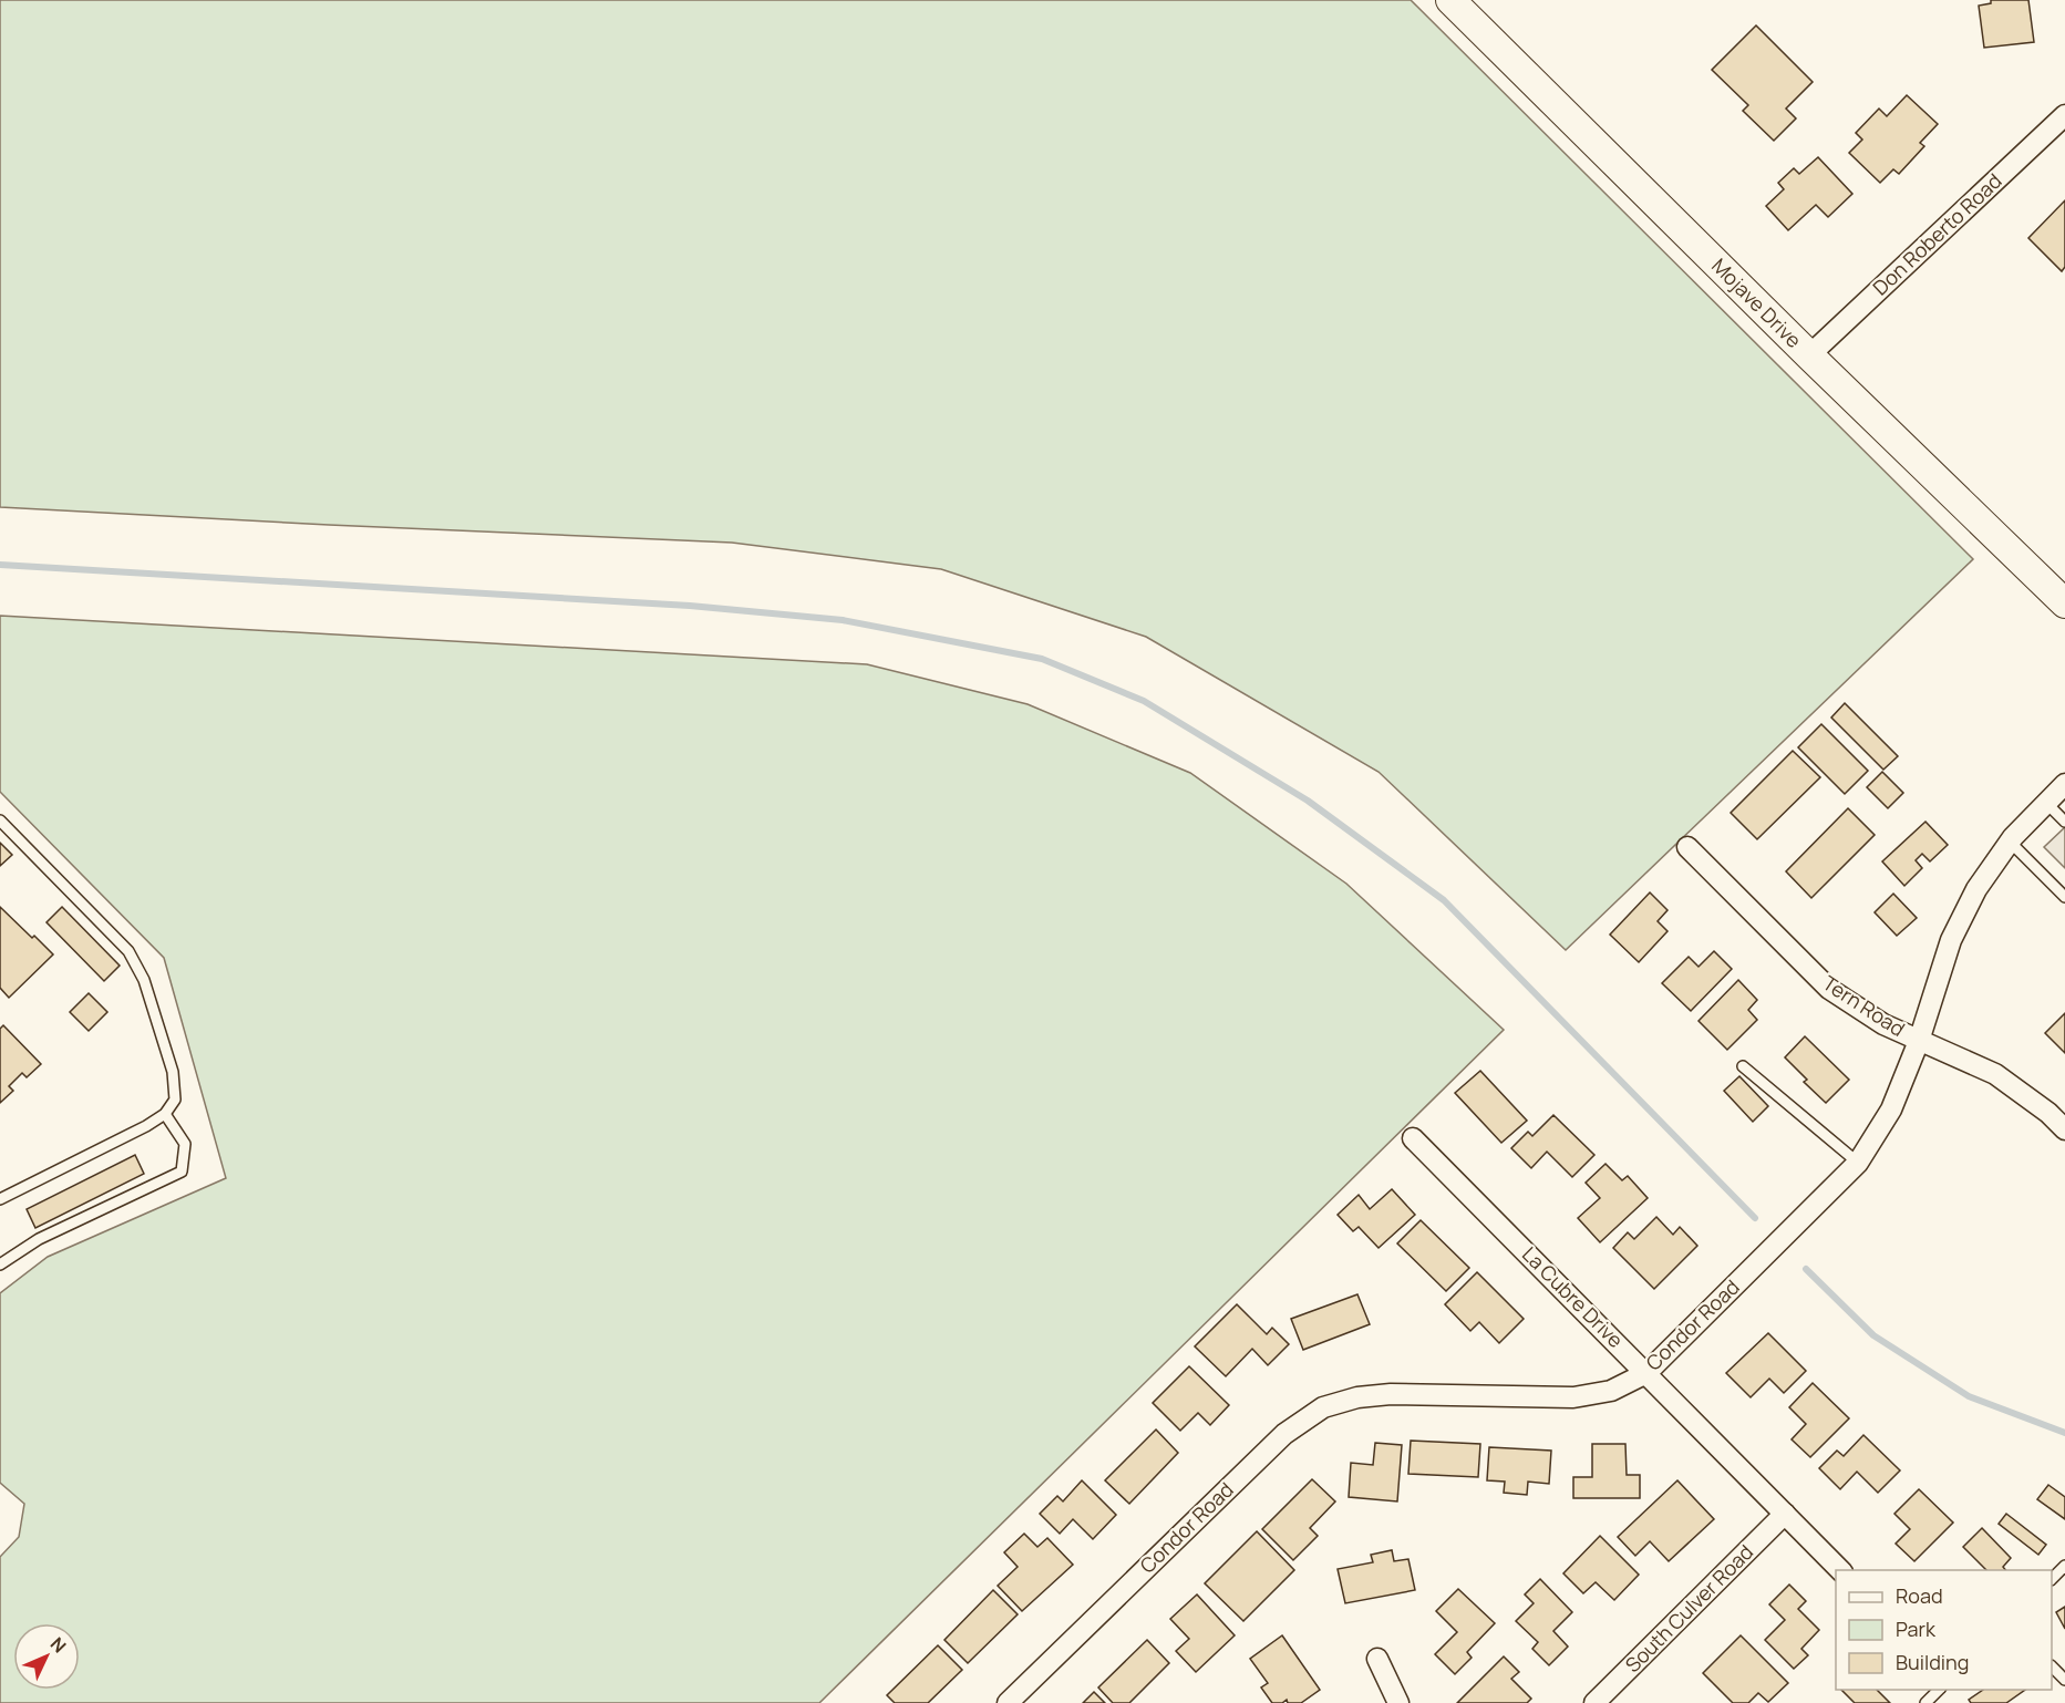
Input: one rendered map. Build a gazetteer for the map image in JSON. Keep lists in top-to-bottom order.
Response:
{
  "streets": {
    "main road": ["Mojave Drive"],
    "street": [
      "Don Roberto Road",
      "Tern Road",
      "La Cubre Drive",
      "Condor Road",
      "South Culver Road"
    ]
  },
  "crossings": [
    ["Don Roberto Road", "Mojave Drive"],
    ["Tern Road", "Condor Road"],
    ["La Cubre Drive", "Condor Road"],
    ["La Cubre Drive", "South Culver Road"]
  ],
  "legend": ["Road", "Park", "Building"],
  "north": "top right"
}
